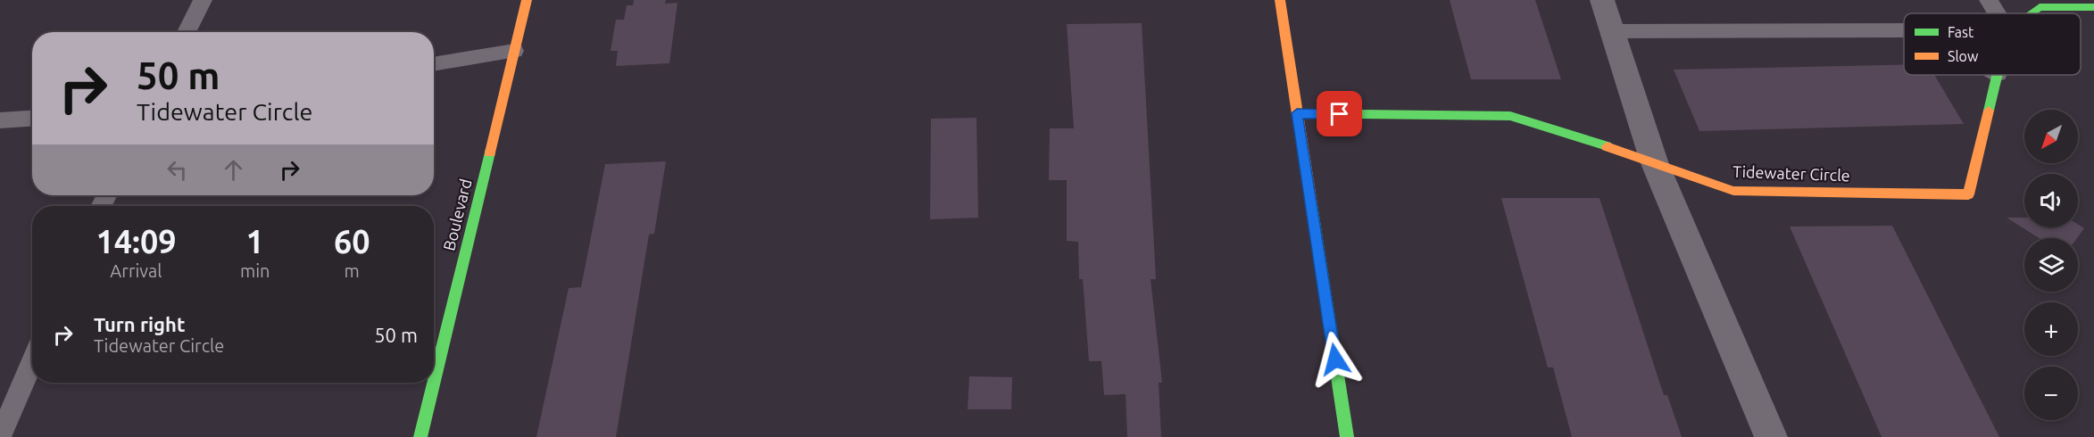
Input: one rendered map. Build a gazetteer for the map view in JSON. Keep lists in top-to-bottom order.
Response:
{
  "streets": {
    "street": ["Tidewater Circle", "Boulevard"]
  },
  "legend": ["Fast", "Slow"],
  "north": "bottom left",
  "page": {
    "turn": ["50 m", "Tidewater Circle"],
    "map_buttons": ["+", "−"],
    "eta": [
      "14:09",
      "Arrival",
      "1",
      "min",
      "60",
      "m"
    ],
    "list": [
      {
        "name": "Turn right",
        "note": "Tidewater Circle",
        "value": "50 m"
      }
    ]
  }
}
